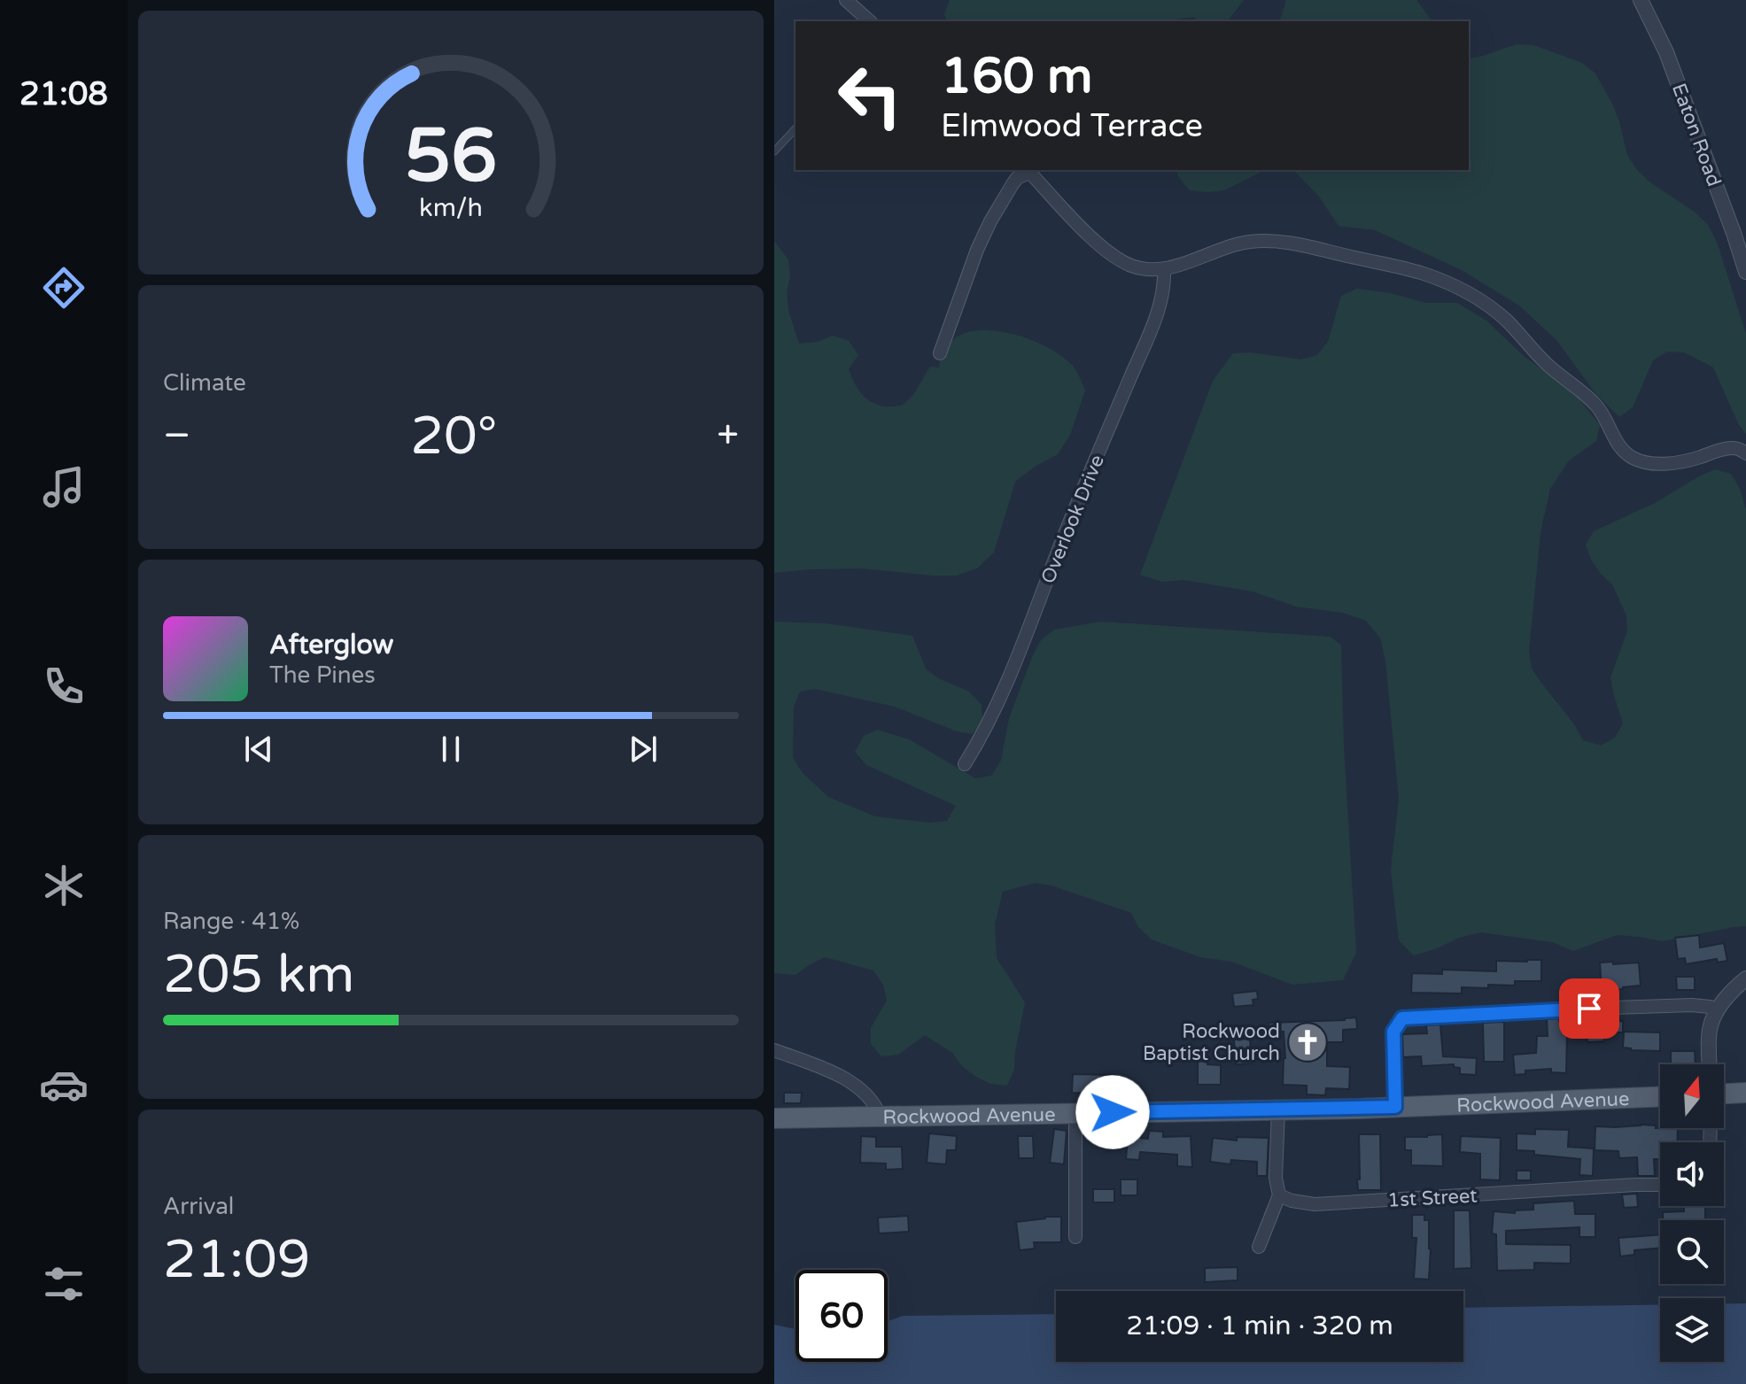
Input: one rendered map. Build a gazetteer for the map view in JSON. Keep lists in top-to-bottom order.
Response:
{
  "streets": {
    "main road": ["Rockwood Avenue"],
    "street": ["Eaton Road", "Overlook Drive", "1st Street"]
  },
  "places": {
    "church": ["Rockwood Baptist Church"]
  },
  "north": "top",
  "page": {
    "tabs": "21:08",
    "turn": ["160 m", "Elmwood Terrace"],
    "tile": [
      "Climate",
      ["Range · 41%", "205 km"],
      ["Arrival", "21:09"]
    ],
    "heat": ["−", "20°", "+"],
    "song": ["Afterglow", "The Pines"],
    "limit": "60",
    "trip": "21:09 · 1 min · 320 m",
    "gauge": ["56", "km/h"]
  }
}
